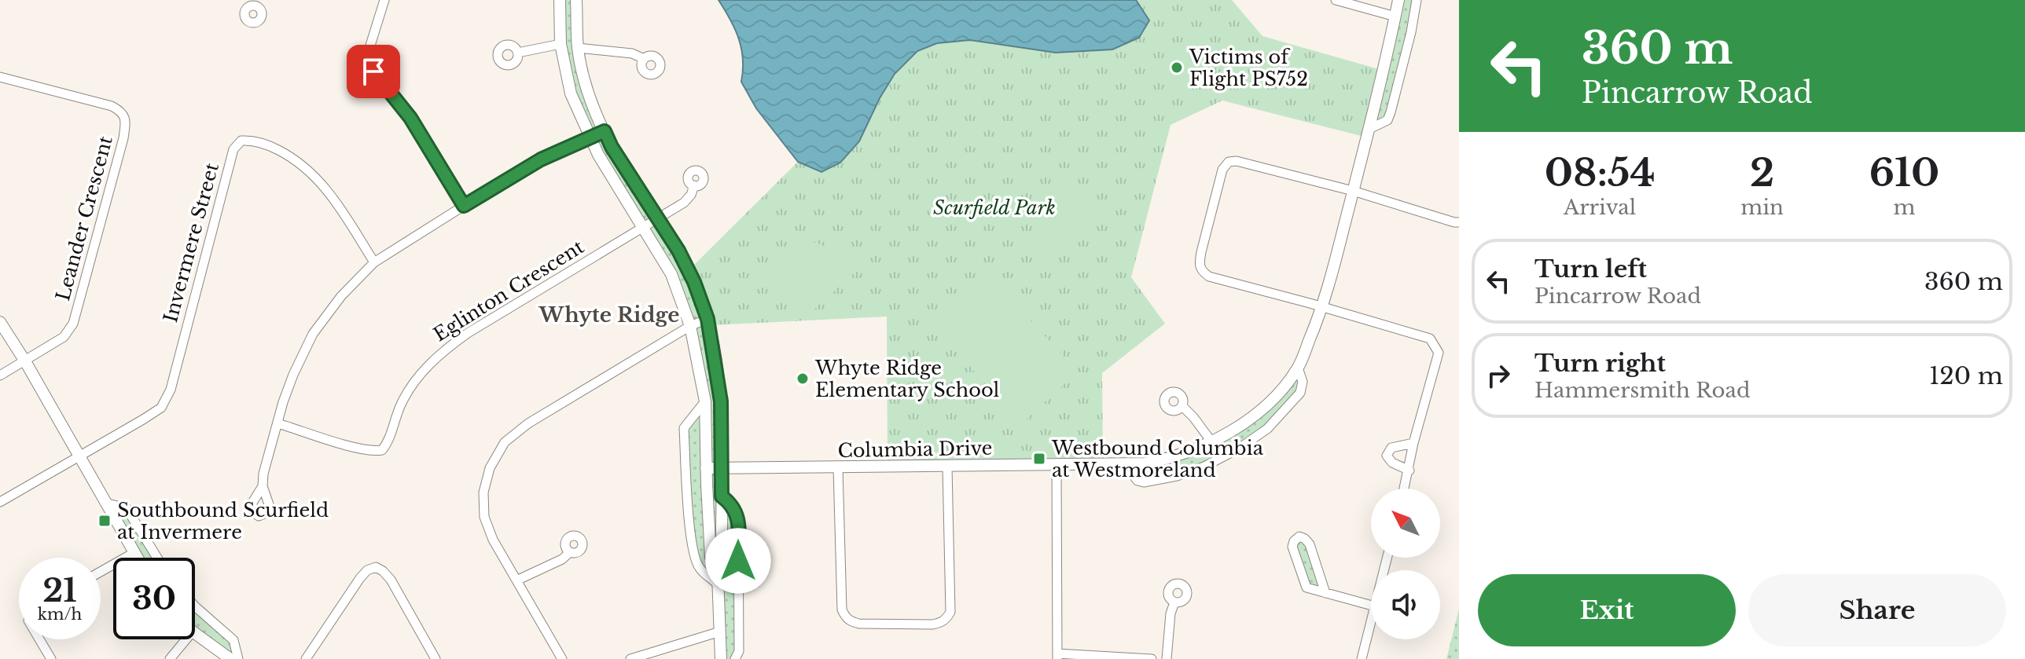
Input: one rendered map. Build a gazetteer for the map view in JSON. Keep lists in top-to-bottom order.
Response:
{
  "streets": {
    "street": [
      "Leander Crescent",
      "Invermere Street",
      "Eglinton Crescent",
      "Columbia Drive"
    ]
  },
  "districts": ["Whyte Ridge"],
  "parks": ["Scurfield Park"],
  "places": {
    "other": ["Victims of Flight PS752", "Whyte Ridge Elementary School"],
    "transit": ["Westbound Columbia at Westmoreland", "Southbound Scurfield at Invermere"]
  },
  "north": "top left",
  "page": {
    "turn": ["360 m", "Pincarrow Road"],
    "eta": [
      "08:54",
      "Arrival",
      "2",
      "min",
      "610",
      "m"
    ],
    "list": [
      {
        "name": "Turn left",
        "note": "Pincarrow Road",
        "value": "360 m"
      },
      {
        "name": "Turn right",
        "note": "Hammersmith Road",
        "value": "120 m"
      }
    ],
    "speed": "21 km/h",
    "limit": "30",
    "buttons": ["Exit", "Share"]
  }
}
